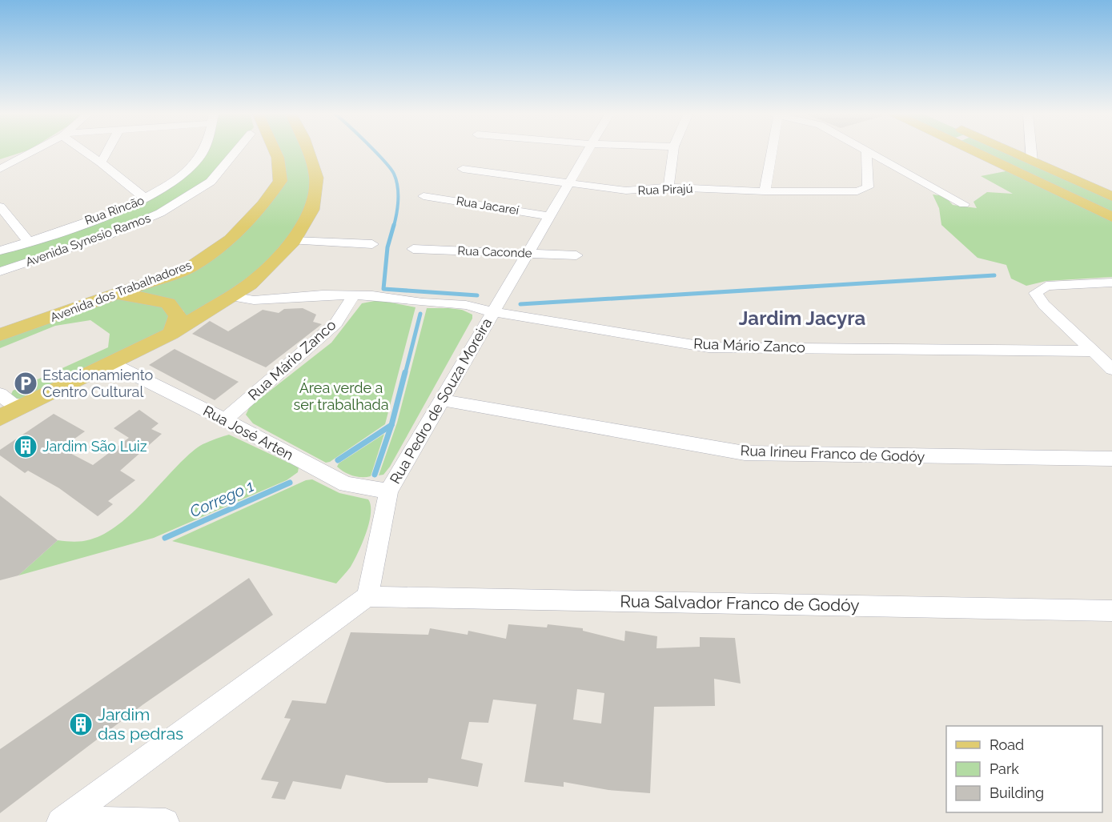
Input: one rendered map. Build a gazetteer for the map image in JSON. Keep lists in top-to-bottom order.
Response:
{
  "streets": {
    "main road": ["Avenida dos Trabalhadores"],
    "street": [
      "Rua Pirajú",
      "Rua Jacareí",
      "Rua Rincão",
      "Avenida Synesio Ramos",
      "Rua Caconde",
      "Rua Mário Zanco",
      "Rua Pedro de Souza Moreira",
      "Rua José Arten",
      "Rua Irineu Franco de Godóy",
      "Rua Salvador Franco de Godóy"
    ]
  },
  "crossings": [
    ["Rua Pirajú", "Rua Pedro de Souza Moreira"],
    ["Rua Jacareí", "Rua Pedro de Souza Moreira"],
    ["Rua Caconde", "Rua Pedro de Souza Moreira"],
    ["Rua Mário Zanco", "Rua Pedro de Souza Moreira"],
    ["Rua Mário Zanco", "Rua José Arten"],
    ["Rua Pedro de Souza Moreira", "Rua José Arten"],
    ["Rua Pedro de Souza Moreira", "Rua Irineu Franco de Godóy"],
    ["Rua Pedro de Souza Moreira", "Rua Salvador Franco de Godóy"]
  ],
  "districts": ["Jardim Jacyra"],
  "water": ["Corrego 1"],
  "parks": ["Área verde a ser trabalhada"],
  "places": {
    "parking": ["Estacionamiento Centro Cultural"],
    "building": ["Jardim São Luiz", "Jardim das pedras"]
  },
  "legend": ["Road", "Park", "Building"]
}
